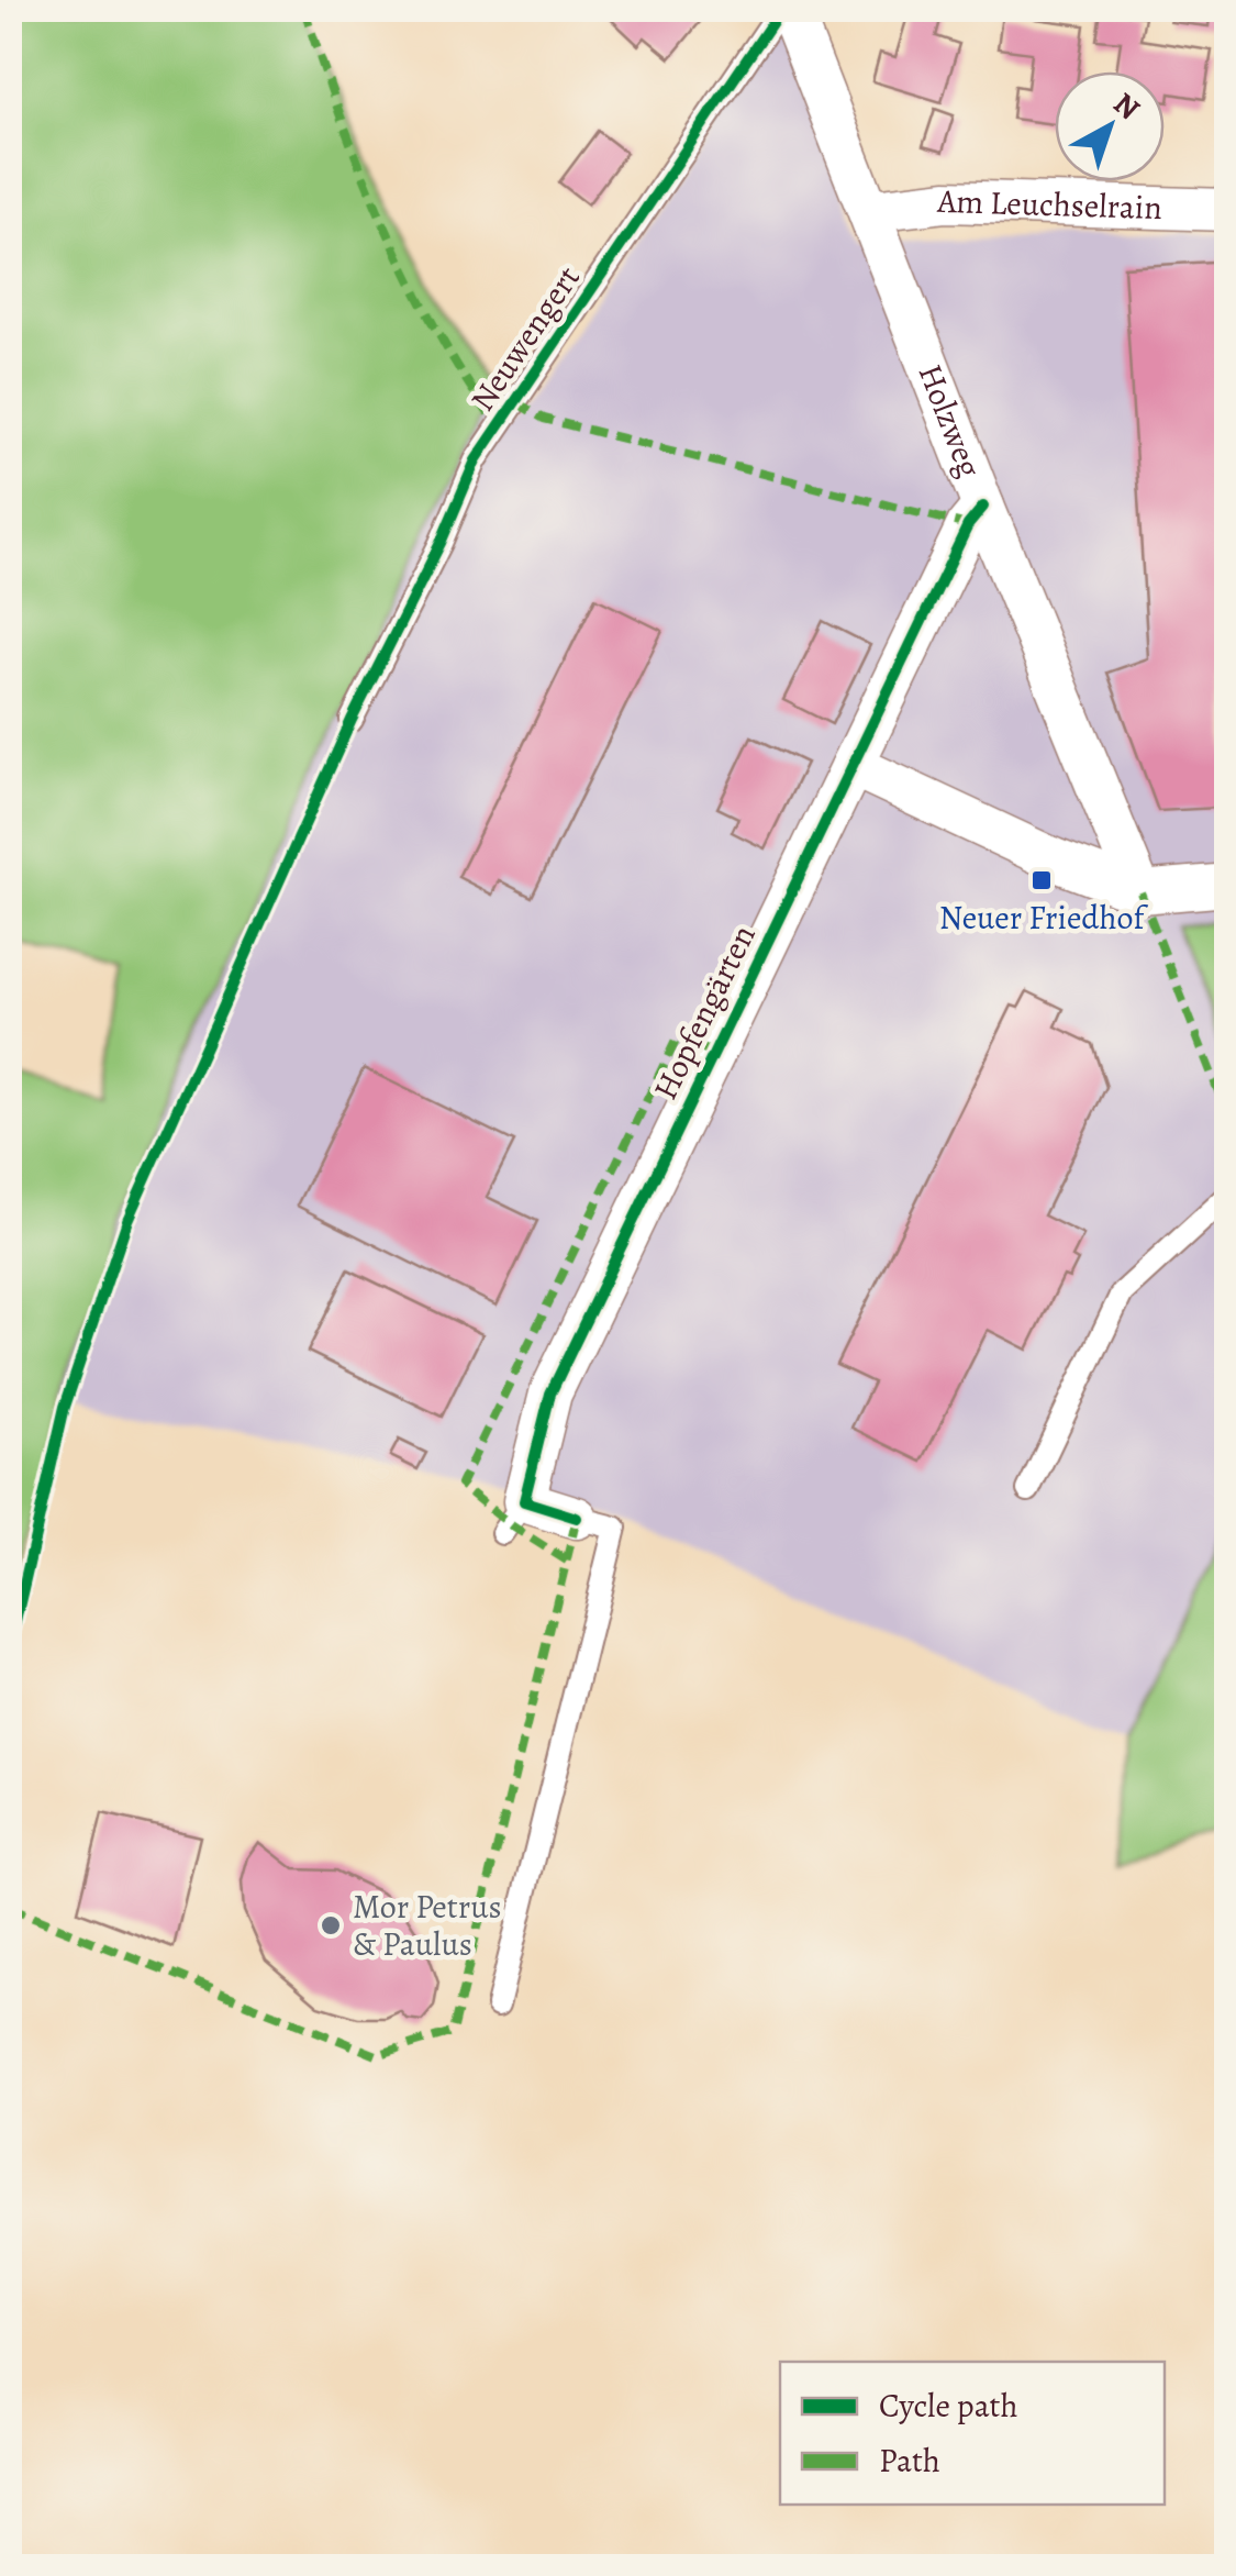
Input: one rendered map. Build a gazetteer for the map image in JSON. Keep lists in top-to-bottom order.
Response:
{
  "streets": {
    "street": ["Am Leuchselrain", "Holzweg", "Hopfengärten"],
    "lane": ["Neuwengert"]
  },
  "crossings": [
    ["Am Leuchselrain", "Holzweg"],
    ["Holzweg", "Hopfengärten"]
  ],
  "places": {
    "transit": ["Neuer Friedhof"],
    "other": ["Mor Petrus & Paulus"]
  },
  "legend": ["Cycle path", "Path"],
  "north": "top right"
}
